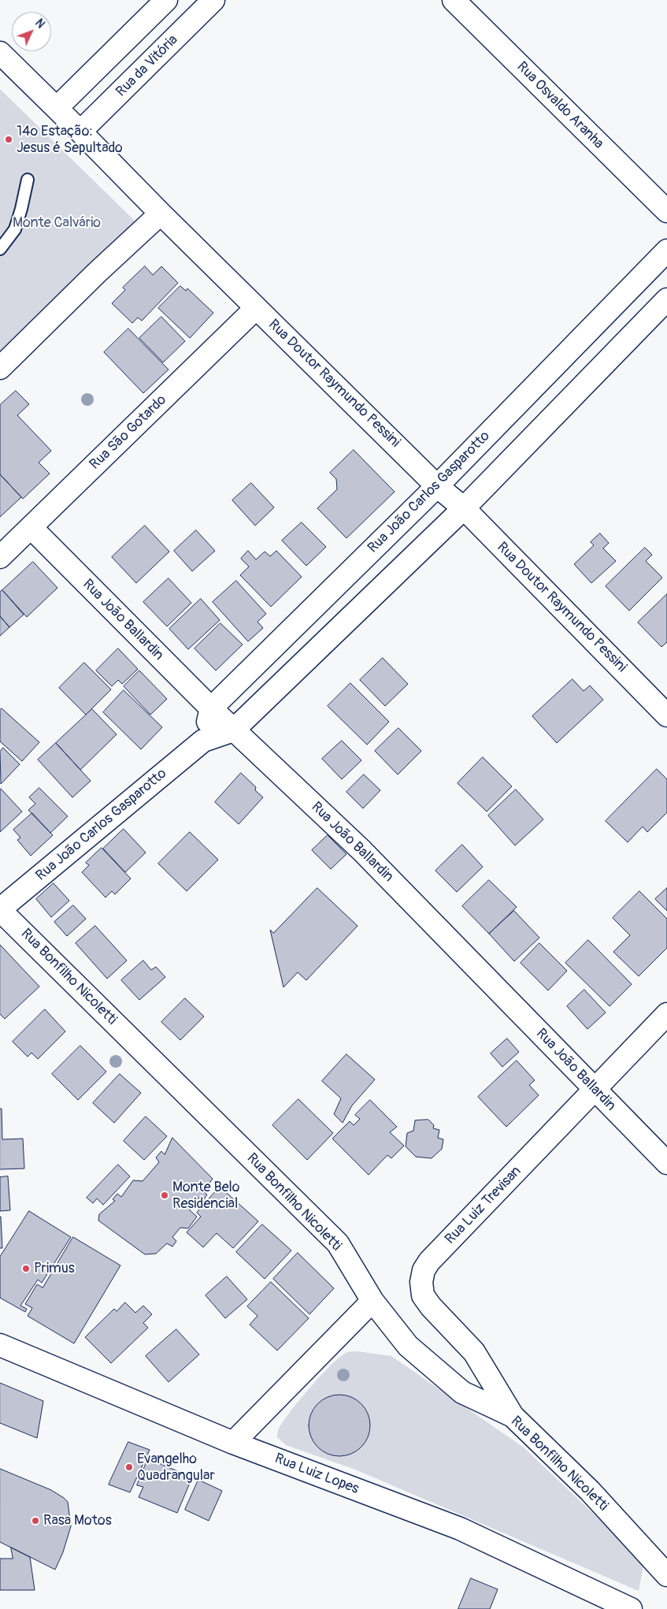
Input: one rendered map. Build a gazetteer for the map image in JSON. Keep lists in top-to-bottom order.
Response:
{
  "streets": {
    "street": [
      "Rua da Vitória",
      "Rua Osvaldo Aranha",
      "Rua Doutor Raymundo Pessini",
      "Rua São Gotardo",
      "Rua João Carlos Gasparotto",
      "Rua João Ballardin",
      "Rua Bonfilho Nicoletti",
      "Rua Luiz Trevisan",
      "Rua Luiz Lopes"
    ]
  },
  "crossings": [
    ["Rua da Vitória", "Rua Doutor Raymundo Pessini"],
    ["Rua Doutor Raymundo Pessini", "Rua São Gotardo"],
    ["Rua Doutor Raymundo Pessini", "Rua João Carlos Gasparotto"],
    ["Rua São Gotardo", "Rua João Ballardin"],
    ["Rua João Carlos Gasparotto", "Rua João Ballardin"],
    ["Rua João Carlos Gasparotto", "Rua Bonfilho Nicoletti"],
    ["Rua João Ballardin", "Rua Luiz Trevisan"],
    ["Rua Bonfilho Nicoletti", "Rua Luiz Trevisan"]
  ],
  "parks": ["Monte Calvário"],
  "places": [
    "14º Estação: Jesus é Sepultado",
    "Monte Belo Residencial",
    "Primus",
    "Evangelho Quadrangular",
    "Rasa Motos"
  ],
  "north": "top right"
}
